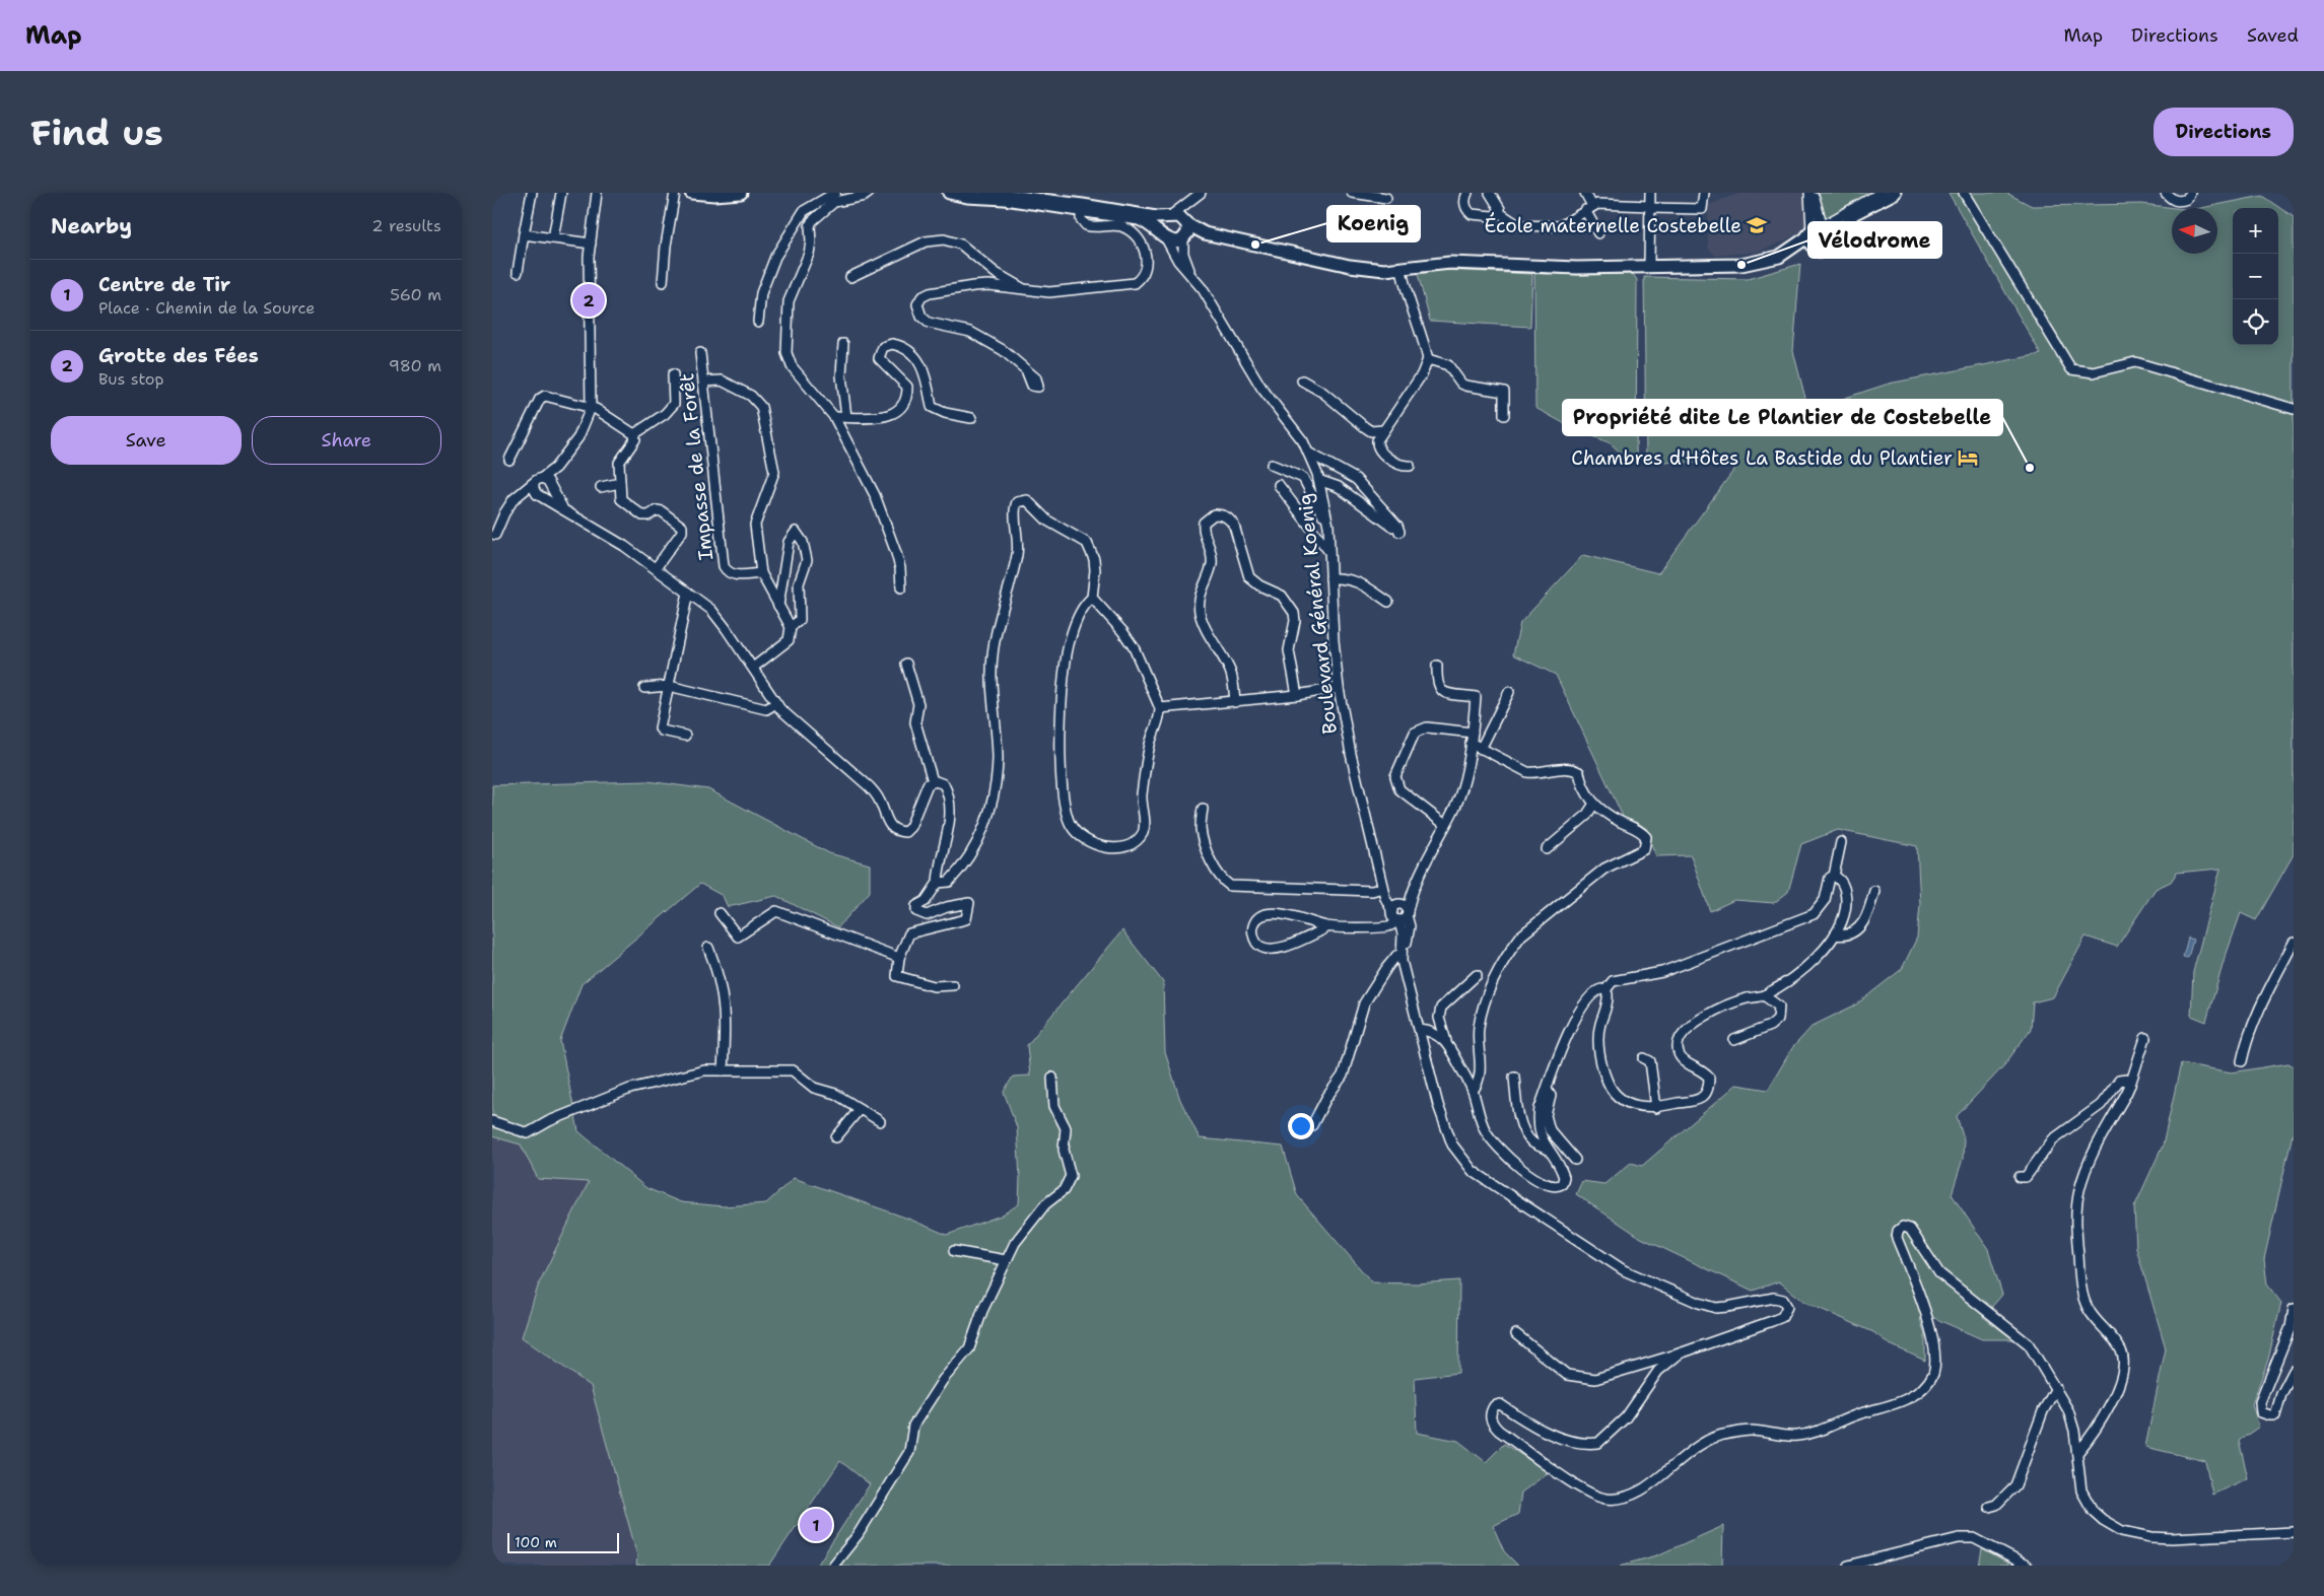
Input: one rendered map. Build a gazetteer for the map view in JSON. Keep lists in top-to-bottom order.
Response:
{
  "streets": {
    "street": ["Impasse de la Forêt", "Boulevard Général Koenig"]
  },
  "places": {
    "school or university": ["École maternelle Costebelle"],
    "other": ["Koenig", "Vélodrome", "Propriété dite Le Plantier de Costebelle"],
    "hotel": ["Chambres d'Hôtes La Bastide du Plantier"]
  },
  "scale_bar": "100 m",
  "north": "left",
  "page": {
    "header": "Map",
    "nav": ["Map", "Directions", "Saved"],
    "buttons": [
      "Directions",
      ["Save", "Share"]
    ],
    "title": "Find us",
    "heading": ["Nearby", "2 results"],
    "map_buttons": ["+", "−"],
    "list": [
      {
        "mark": "1",
        "name": "Centre de Tir",
        "note": "Place · Chemin de la Source",
        "value": "560 m"
      },
      {
        "mark": "2",
        "name": "Grotte des Fées",
        "note": "Bus stop",
        "value": "980 m"
      }
    ],
    "pins": ["2", "1"],
    "scale": "100 m"
  }
}
